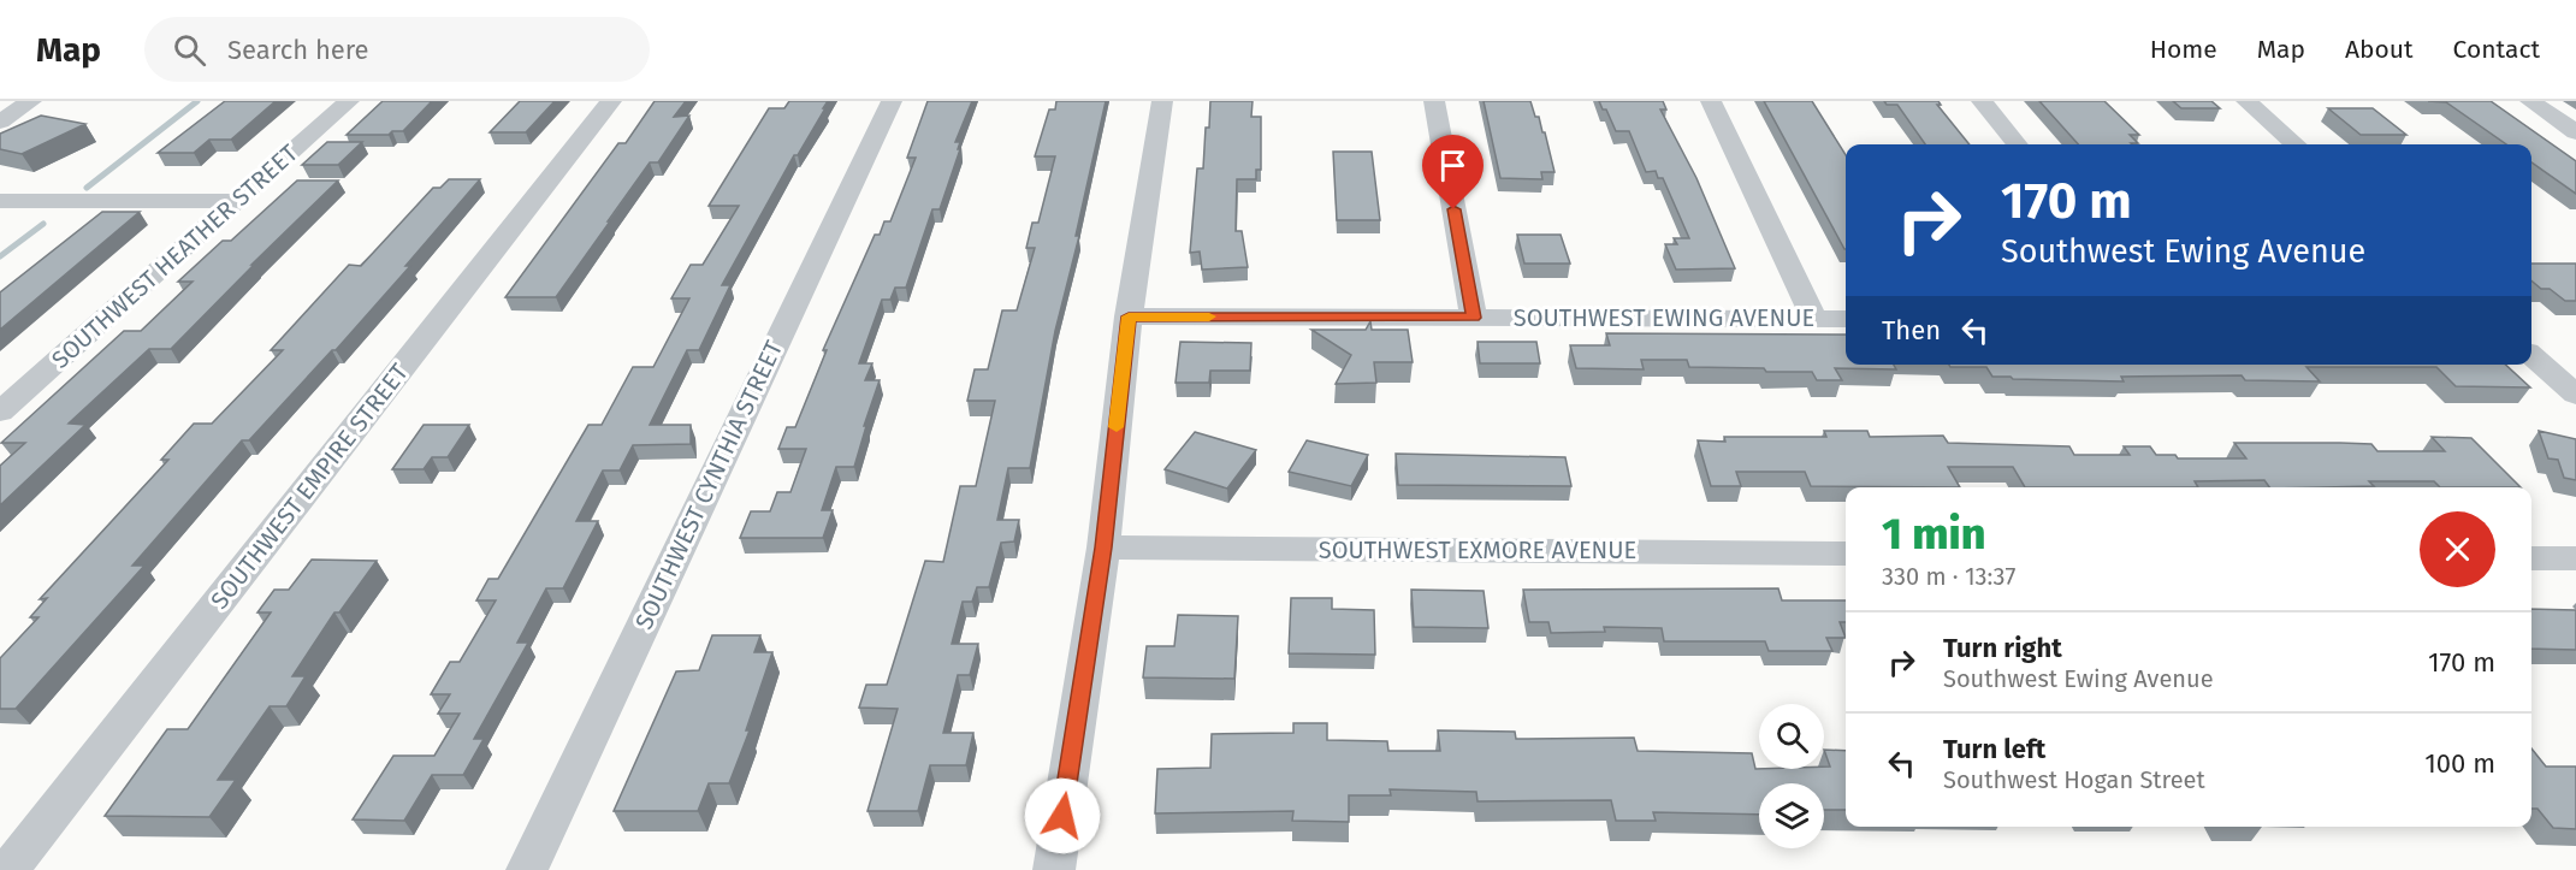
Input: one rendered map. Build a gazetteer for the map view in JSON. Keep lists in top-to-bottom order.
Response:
{
  "streets": {
    "street": [
      "SOUTHWEST HEATHER STREET",
      "SOUTHWEST EWING AVENUE",
      "SOUTHWEST CYNTHIA STREET",
      "SOUTHWEST EMPIRE STREET",
      "SOUTHWEST EXMORE AVENUE"
    ]
  },
  "page": {
    "header": "Map",
    "search": "Search here",
    "nav": [
      "Home",
      "Map",
      "About",
      "Contact"
    ],
    "turn": ["170 m", "Southwest Ewing Avenue"],
    "then": "Then",
    "heading": ["1 min", "330 m · 13:37"],
    "list": [
      {
        "name": "Turn right",
        "note": "Southwest Ewing Avenue",
        "value": "170 m"
      },
      {
        "name": "Turn left",
        "note": "Southwest Hogan Street",
        "value": "100 m"
      }
    ]
  }
}
